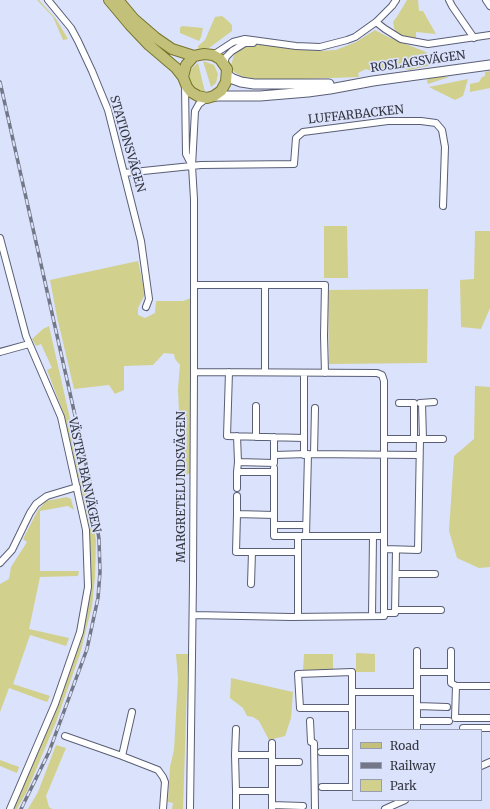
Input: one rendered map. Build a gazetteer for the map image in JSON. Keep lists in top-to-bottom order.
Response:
{
  "streets": {
    "main road": ["ROSLAGSVÄGEN"],
    "street": [
      "LUFFARBACKEN",
      "STATIONSVÄGEN",
      "VÄSTRA BANVÄGEN",
      "MARGRETELUNDSVÄGEN"
    ]
  },
  "crossings": [
    ["ROSLAGSVÄGEN", "MARGRETELUNDSVÄGEN"],
    ["LUFFARBACKEN", "STATIONSVÄGEN"],
    ["LUFFARBACKEN", "MARGRETELUNDSVÄGEN"]
  ],
  "legend": ["Road", "Railway", "Park"]
}
